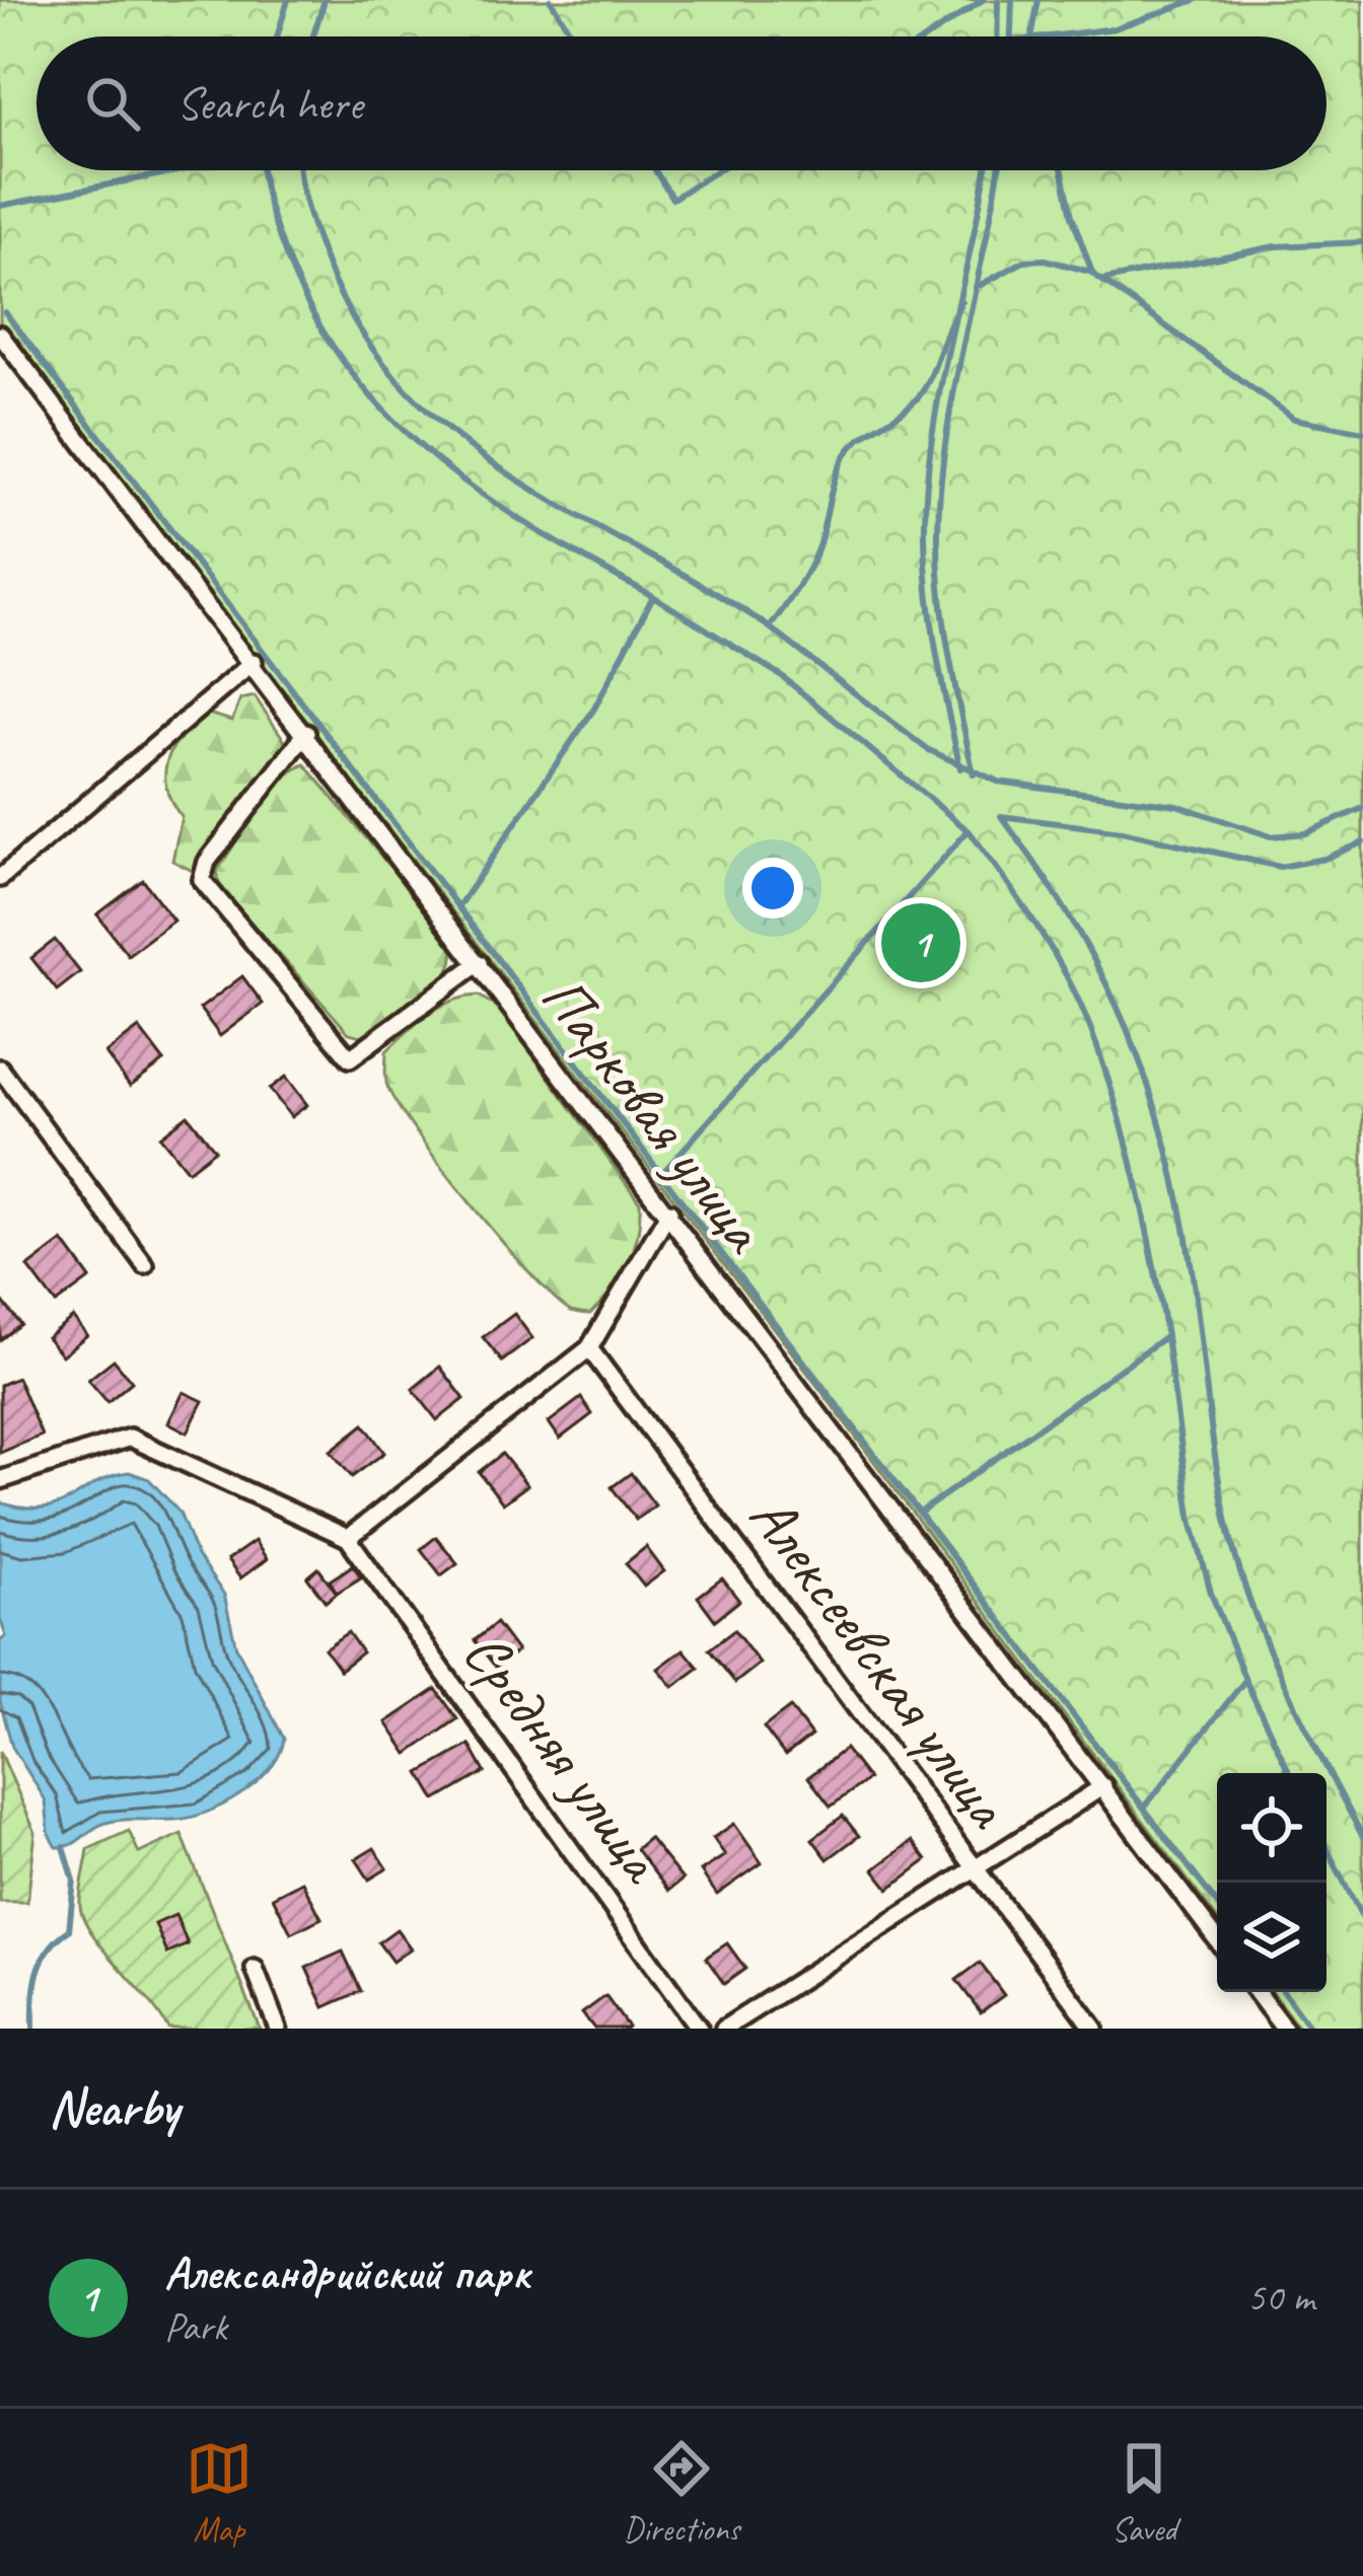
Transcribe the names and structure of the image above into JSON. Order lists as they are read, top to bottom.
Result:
{
  "streets": {
    "street": ["Парковая улица", "Алексеевская улица", "Средняя улица"]
  },
  "page": {
    "search": "Search here",
    "pins": "1",
    "heading": "Nearby",
    "list": [
      {
        "mark": "1",
        "name": "Александрийский парк",
        "note": "Park",
        "value": "50 m"
      }
    ],
    "nav": ["Map", "Directions", "Saved"]
  }
}
